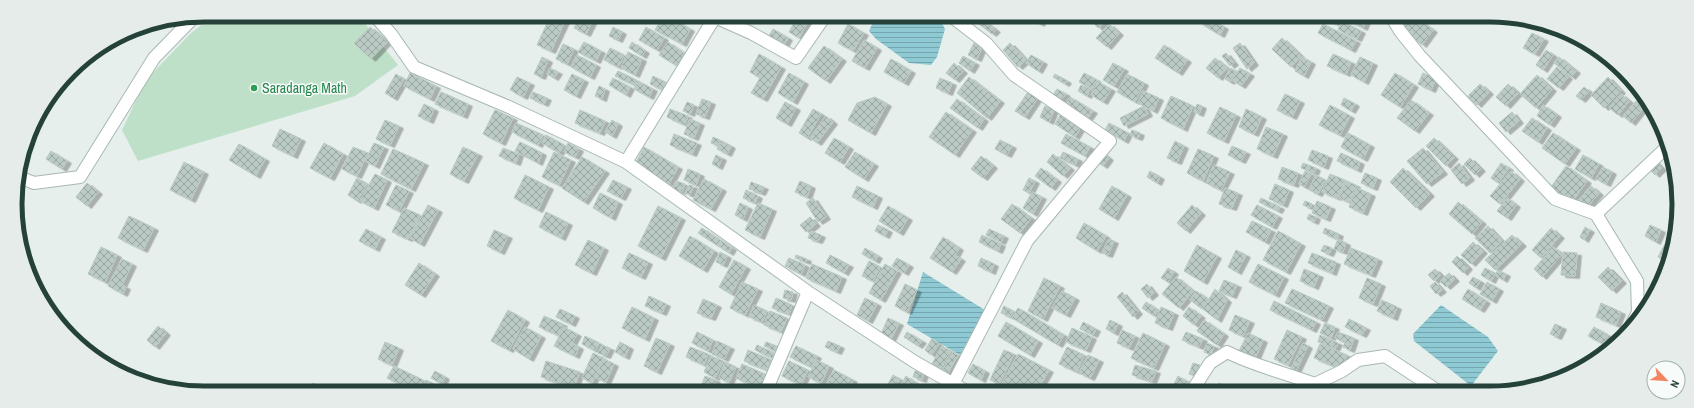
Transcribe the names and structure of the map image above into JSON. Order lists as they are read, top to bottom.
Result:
{
  "places": ["Saradanga Math"],
  "north": "bottom right"
}
